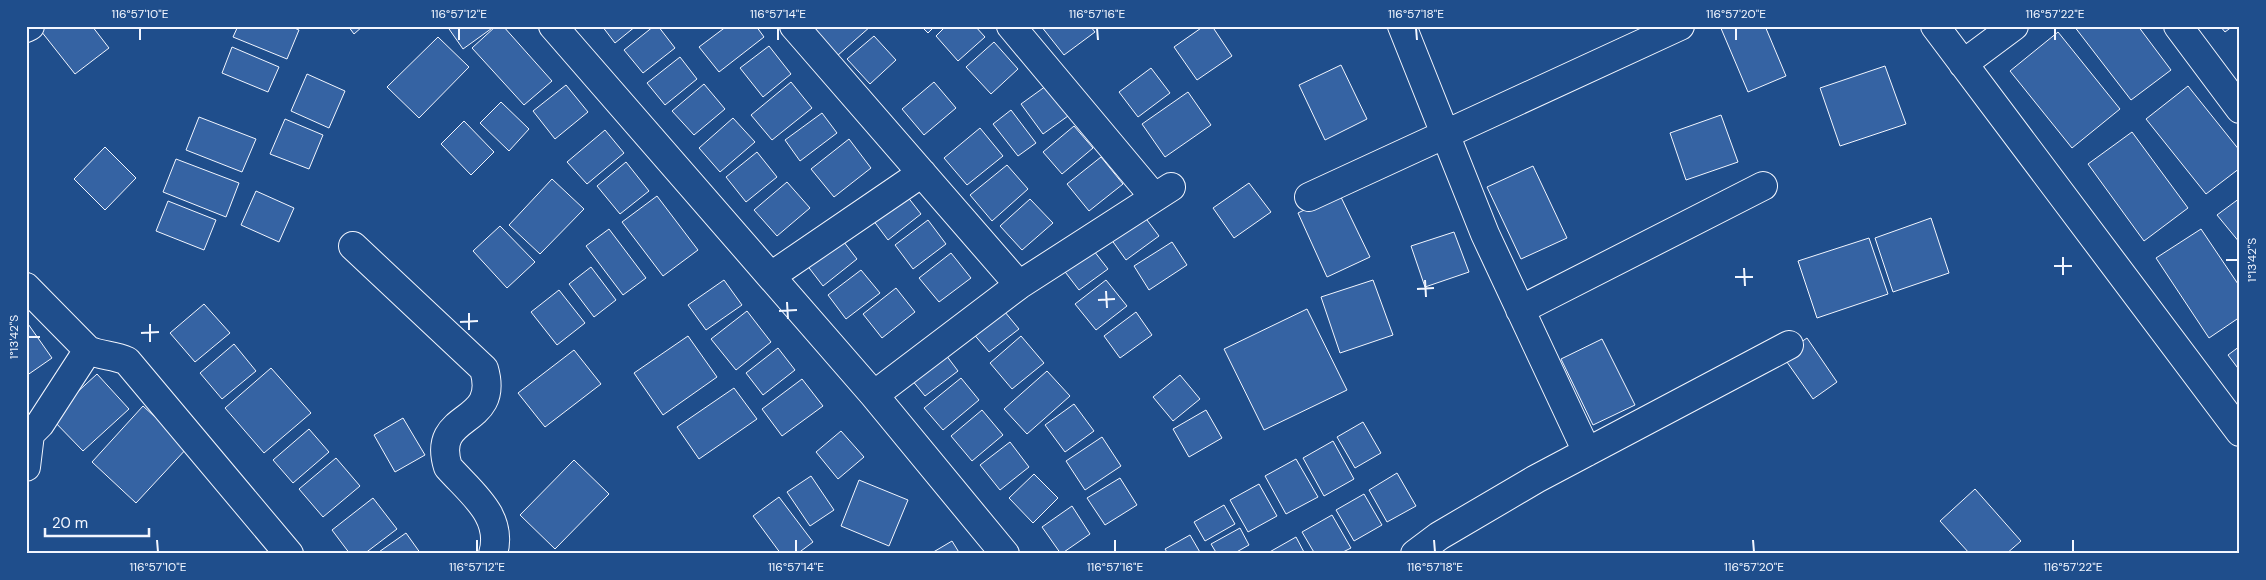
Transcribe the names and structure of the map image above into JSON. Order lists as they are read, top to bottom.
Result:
{
  "scale_bar": "20 m",
  "coordinates": [
    "116°57'10\"E",
    "116°57'12\"E",
    "116°57'14\"E",
    "116°57'16\"E",
    "116°57'18\"E",
    "116°57'20\"E",
    "116°57'22\"E",
    "1°13'42\"S"
  ]
}
